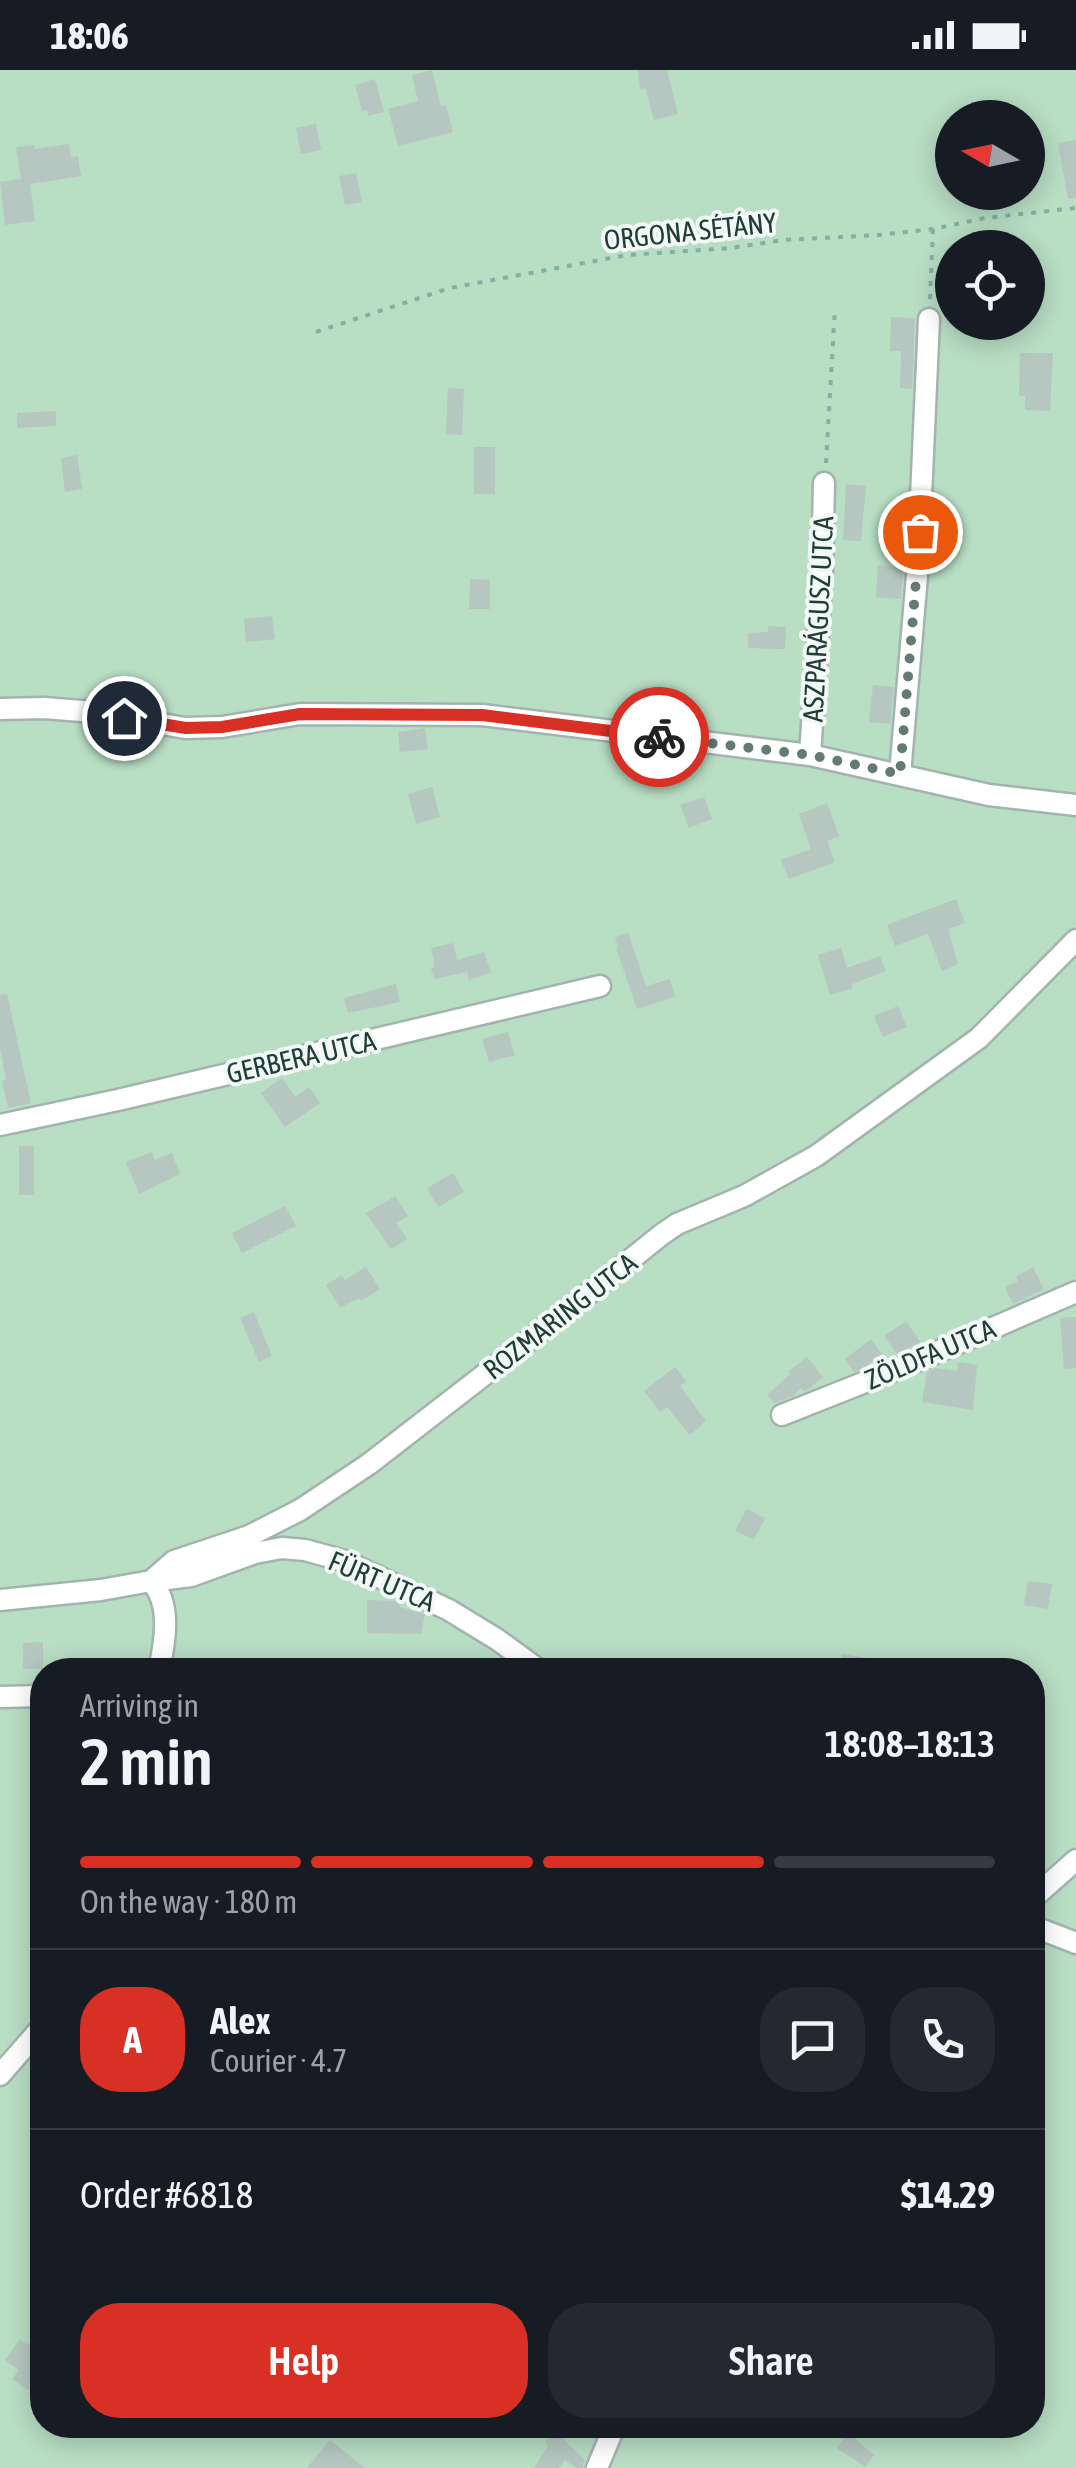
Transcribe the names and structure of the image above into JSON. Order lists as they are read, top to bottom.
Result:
{
  "streets": {
    "street": [
      "ASZPARÁGUSZ UTCA",
      "GERBERA UTCA",
      "ROZMARING UTCA",
      "ZÖLDFA UTCA",
      "FÜRT UTCA"
    ],
    "path": ["ORGONA SÉTÁNY"]
  },
  "crossings": [
    ["ROZMARING UTCA", "FÜRT UTCA"]
  ],
  "north": "left",
  "page": {
    "status": "18:06",
    "heading": ["2 min", "Arriving in", "18:08–18:13"],
    "panel": [
      "Alex",
      "Courier · 4.7",
      "Order #6818",
      "$14.29"
    ],
    "bar": "On the way · 180 m",
    "round": "A",
    "buttons": ["Help", "Share"]
  }
}
